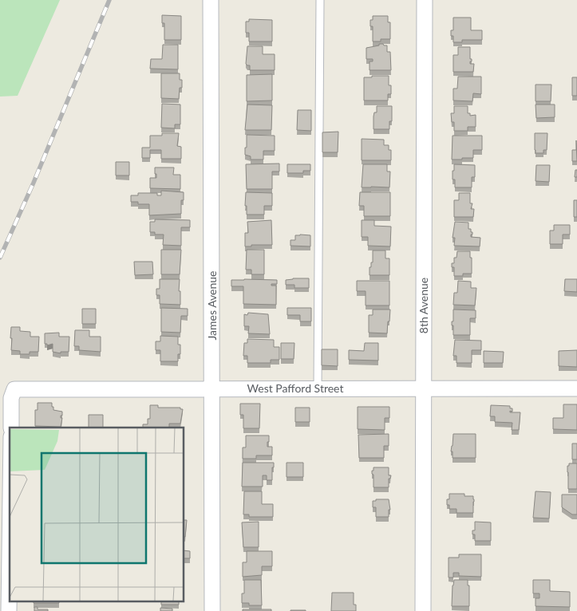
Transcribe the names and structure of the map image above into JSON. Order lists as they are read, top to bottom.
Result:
{
  "streets": {
    "street": ["James Avenue", "8th Avenue", "West Pafford Street"]
  },
  "crossings": [
    ["James Avenue", "West Pafford Street"],
    ["8th Avenue", "West Pafford Street"]
  ]
}
